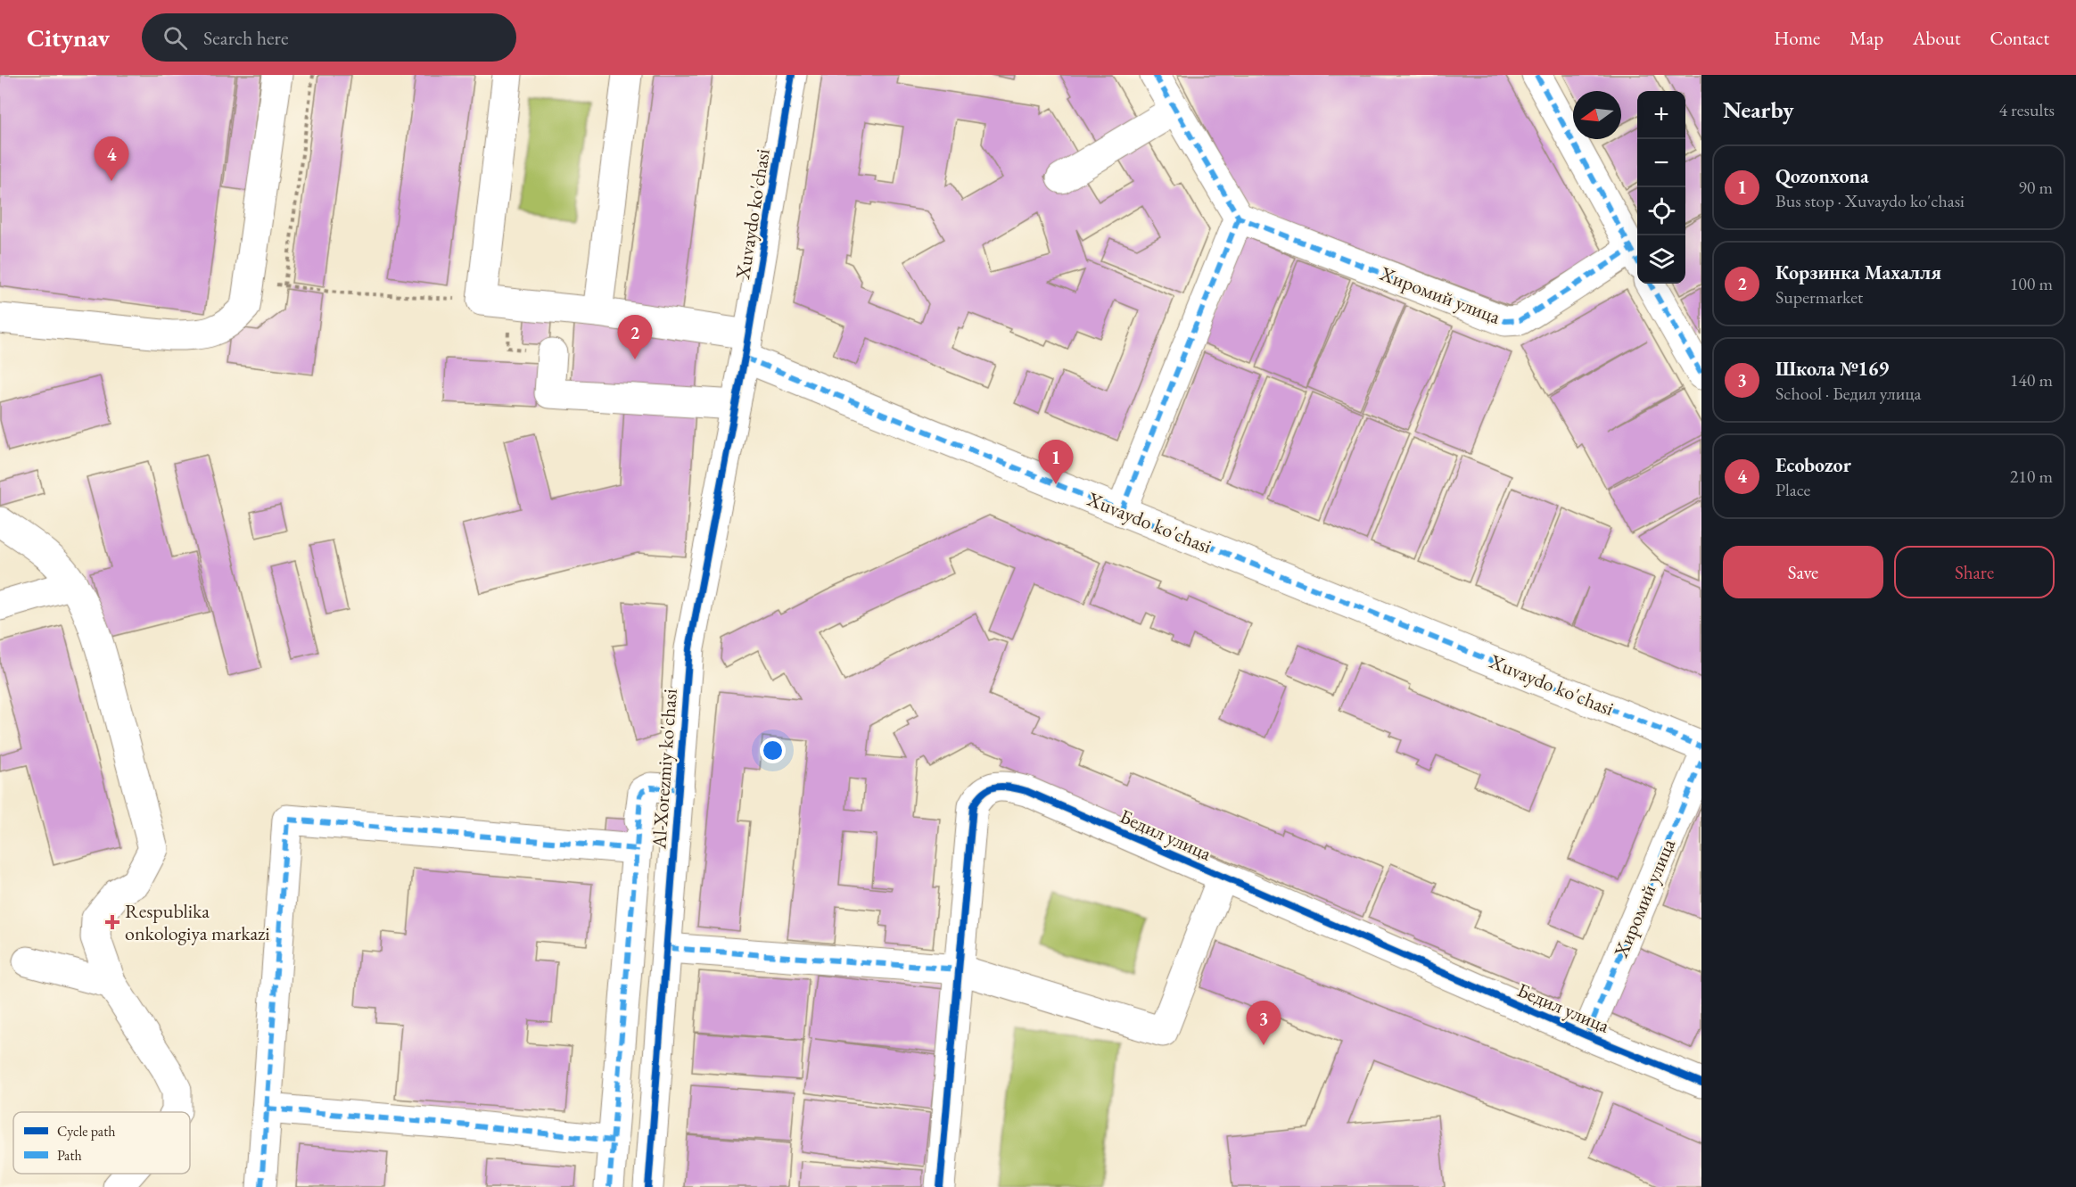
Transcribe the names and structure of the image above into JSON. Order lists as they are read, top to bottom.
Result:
{
  "streets": {
    "street": [
      "Xuvaydo ko'chasi",
      "Хиромий улица",
      "Al-Xorezmiy ko'chasi",
      "Бедил улица"
    ]
  },
  "crossings": [
    ["Xuvaydo ko'chasi", "Al-Xorezmiy ko'chasi"],
    ["Хиромий улица", "Бедил улица"]
  ],
  "places": {
    "health": ["Respublika onkologiya markazi"]
  },
  "legend": ["Cycle path", "Path"],
  "north": "left",
  "page": {
    "header": "Citynav",
    "search": "Search here",
    "nav": [
      "Home",
      "Map",
      "About",
      "Contact"
    ],
    "heading": ["Nearby", "4 results"],
    "map_buttons": ["+", "−"],
    "pins": [
      "4",
      "2",
      "1",
      "3"
    ],
    "list": [
      {
        "mark": "1",
        "name": "Qozonxona",
        "note": "Bus stop · Xuvaydo ko'chasi",
        "value": "90 m"
      },
      {
        "mark": "2",
        "name": "Корзинка Махалля",
        "note": "Supermarket",
        "value": "100 m"
      },
      {
        "mark": "3",
        "name": "Школа №169",
        "note": "School · Бедил улица",
        "value": "140 m"
      },
      {
        "mark": "4",
        "name": "Ecobozor",
        "note": "Place",
        "value": "210 m"
      }
    ],
    "buttons": ["Save", "Share"]
  }
}
